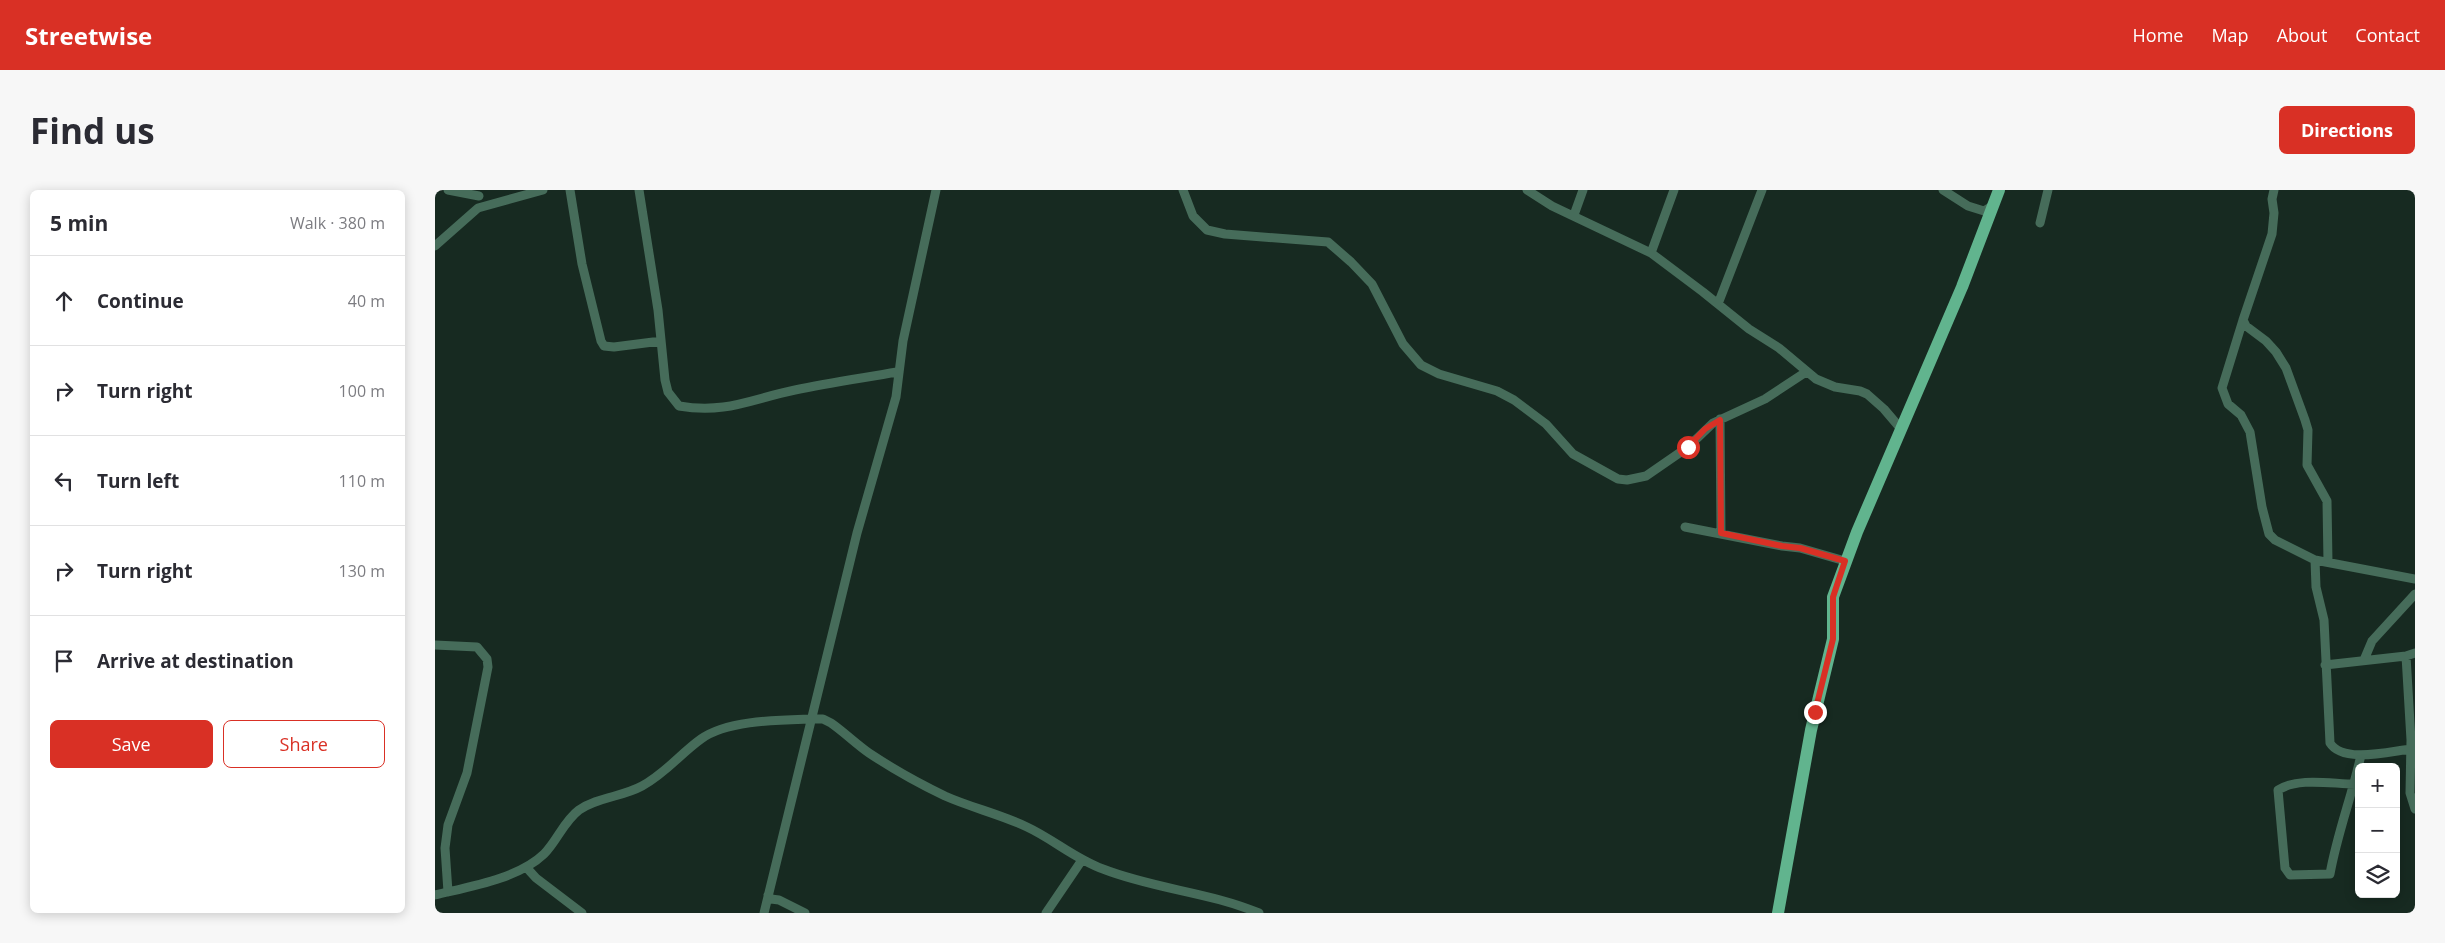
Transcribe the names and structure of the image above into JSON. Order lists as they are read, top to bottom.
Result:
{
  "page": {
    "header": "Streetwise",
    "nav": [
      "Home",
      "Map",
      "About",
      "Contact"
    ],
    "buttons": [
      "Directions",
      ["Save", "Share"]
    ],
    "title": "Find us",
    "heading": ["5 min", "Walk · 380 m"],
    "list": [
      ["Continue", "40 m"],
      ["Turn right", "100 m"],
      ["Turn left", "110 m"],
      ["Turn right", "130 m"],
      "Arrive at destination"
    ],
    "map_buttons": ["+", "−"]
  }
}
